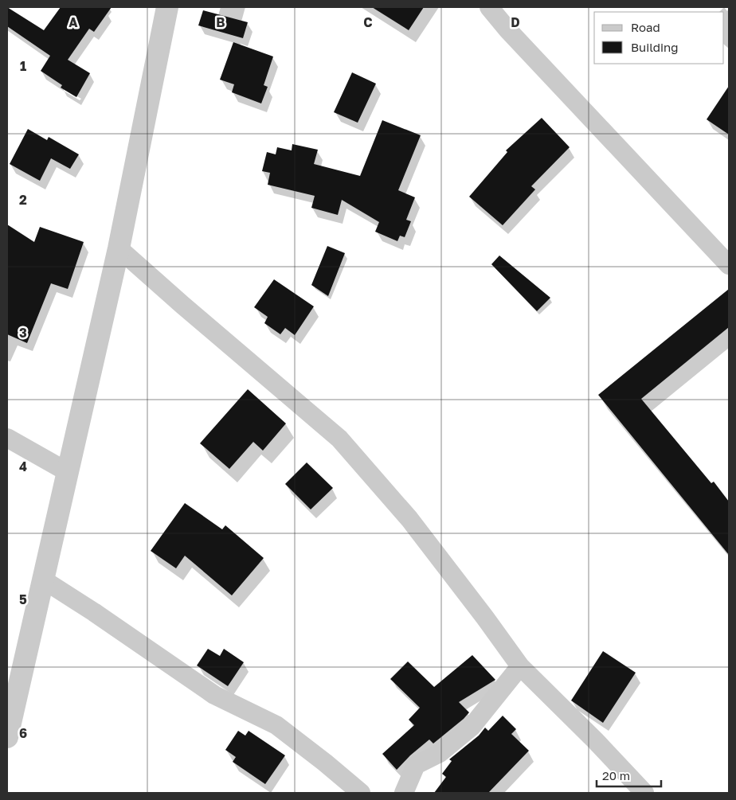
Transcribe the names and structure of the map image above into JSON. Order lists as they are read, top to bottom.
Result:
{
  "legend": ["Road", "Building"],
  "scale_bar": "20 m",
  "grid": {
    "columns": [
      "A",
      "B",
      "C",
      "D"
    ],
    "rows": [
      "1",
      "2",
      "3",
      "4",
      "5",
      "6"
    ]
  }
}
